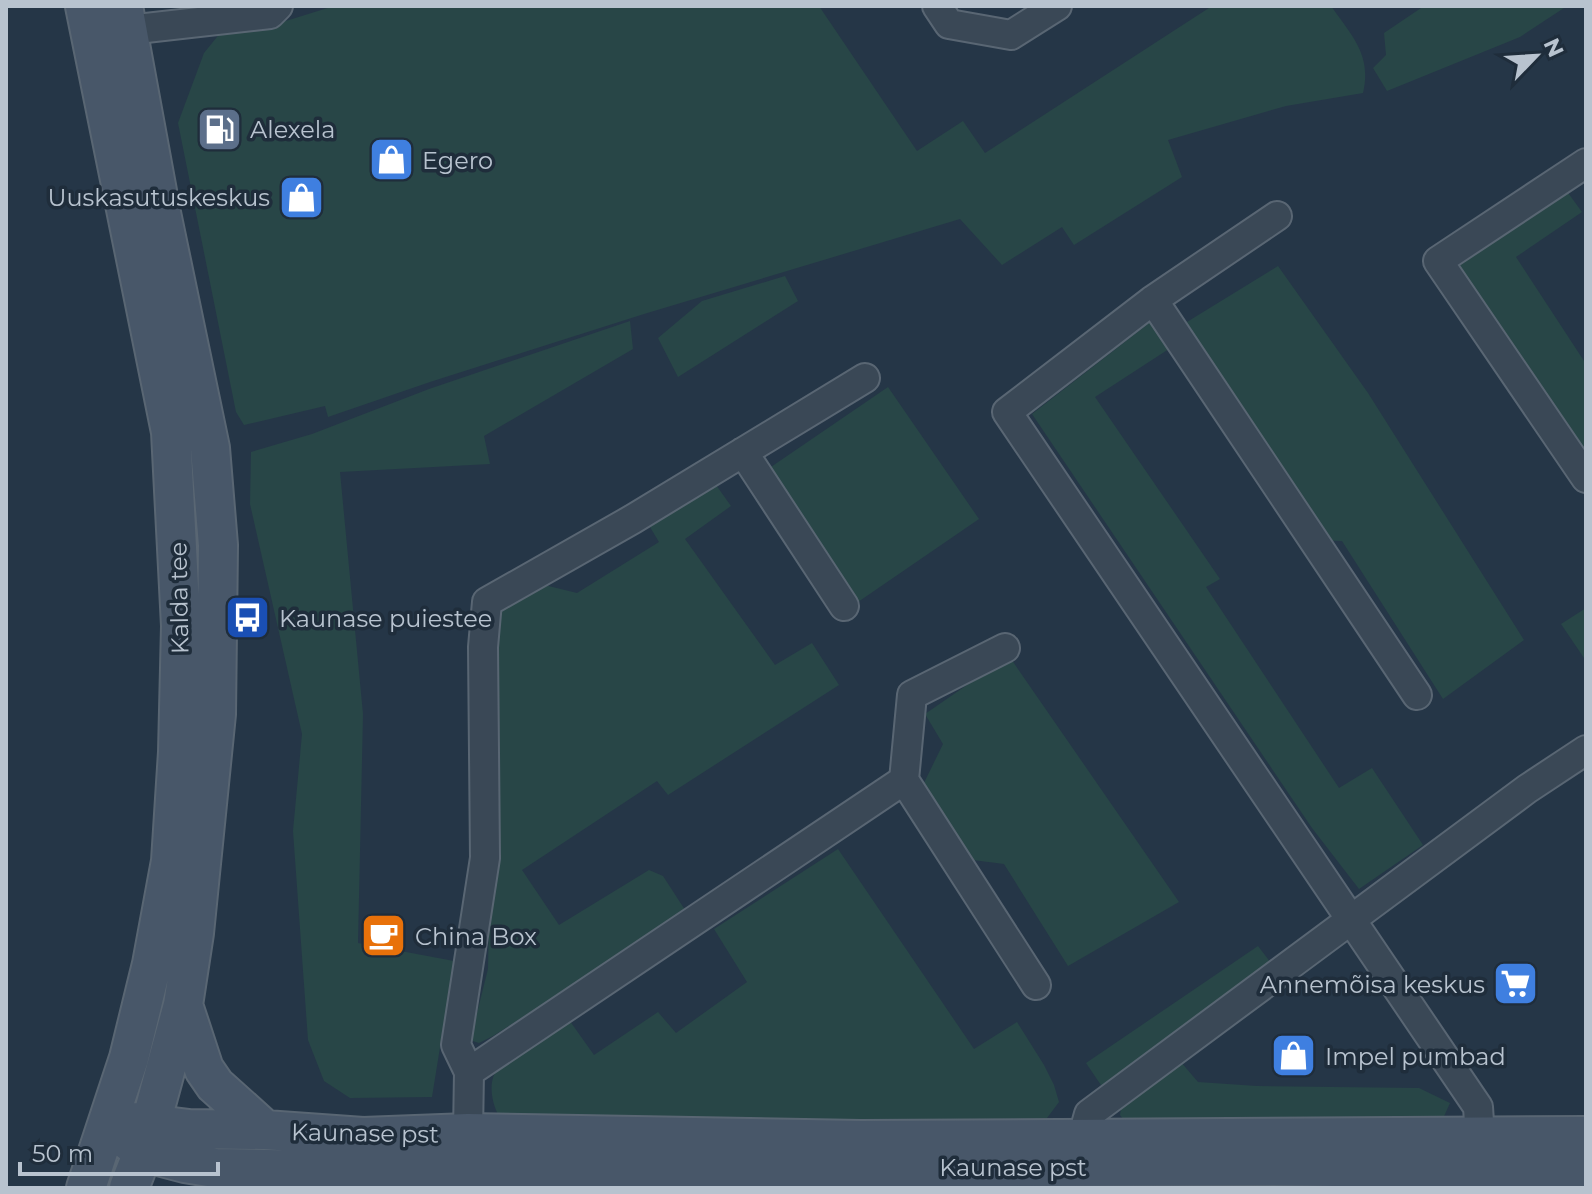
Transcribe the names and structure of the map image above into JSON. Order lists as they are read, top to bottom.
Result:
{
  "streets": {
    "street": ["Kalda tee", "Kaunase pst"]
  },
  "crossings": [
    ["Kalda tee", "Kaunase pst"]
  ],
  "places": {
    "fuel station": ["Alexela"],
    "shop": ["Egero", "Uuskasutuskeskus", "Impel pumbad"],
    "bus stop": ["Kaunase puiestee"],
    "cafe": ["China Box"],
    "supermarket": ["Annemõisa keskus"]
  },
  "scale_bar": "50 m",
  "north": "top right"
}
